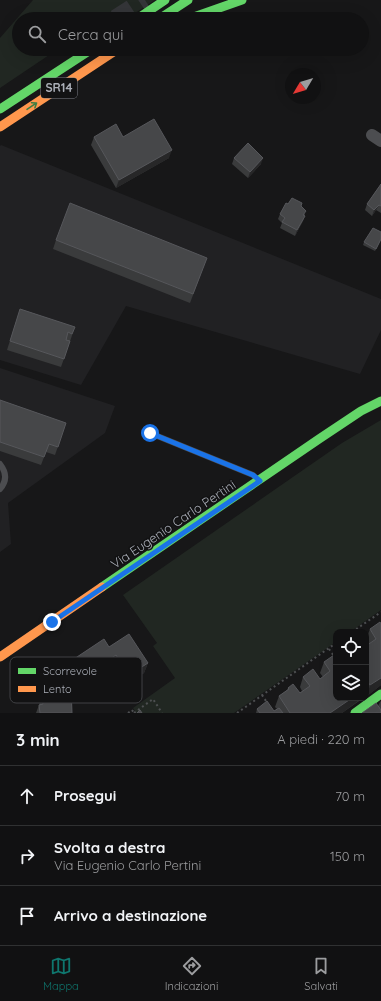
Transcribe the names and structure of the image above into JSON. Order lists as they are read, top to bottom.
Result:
{
  "streets": {
    "street": ["SR14", "Via Eugenio Carlo Pertini"]
  },
  "legend": ["Scorrevole", "Lento"],
  "north": "bottom left",
  "page": {
    "search": "Cerca qui",
    "heading": ["3 min", "A piedi · 220 m"],
    "list": [
      ["Prosegui", "70 m"],
      ["Svolta a destra", "Via Eugenio Carlo Pertini", "150 m"],
      "Arrivo a destinazione"
    ],
    "nav": ["Mappa", "Indicazioni", "Salvati"]
  }
}
